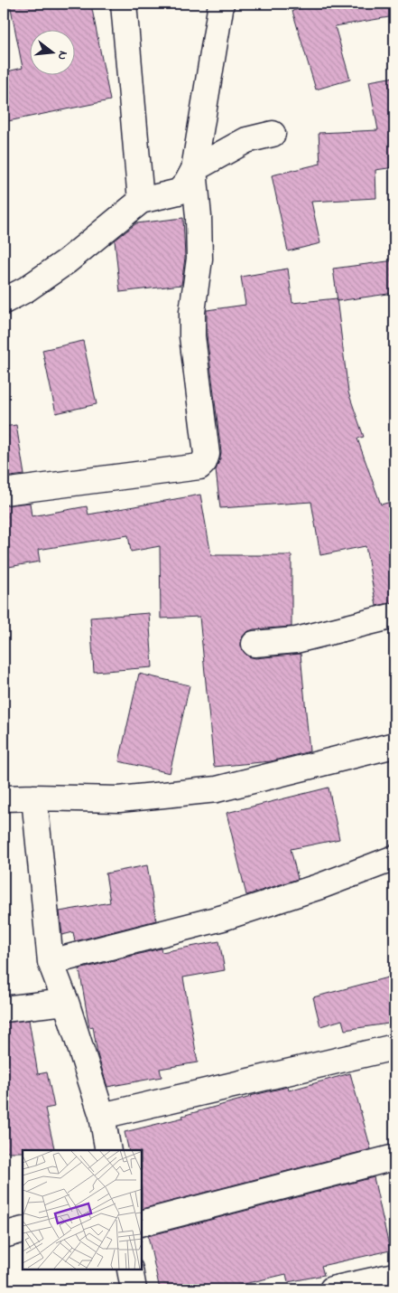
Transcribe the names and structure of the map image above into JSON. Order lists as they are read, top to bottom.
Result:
{
  "north": "right"
}
